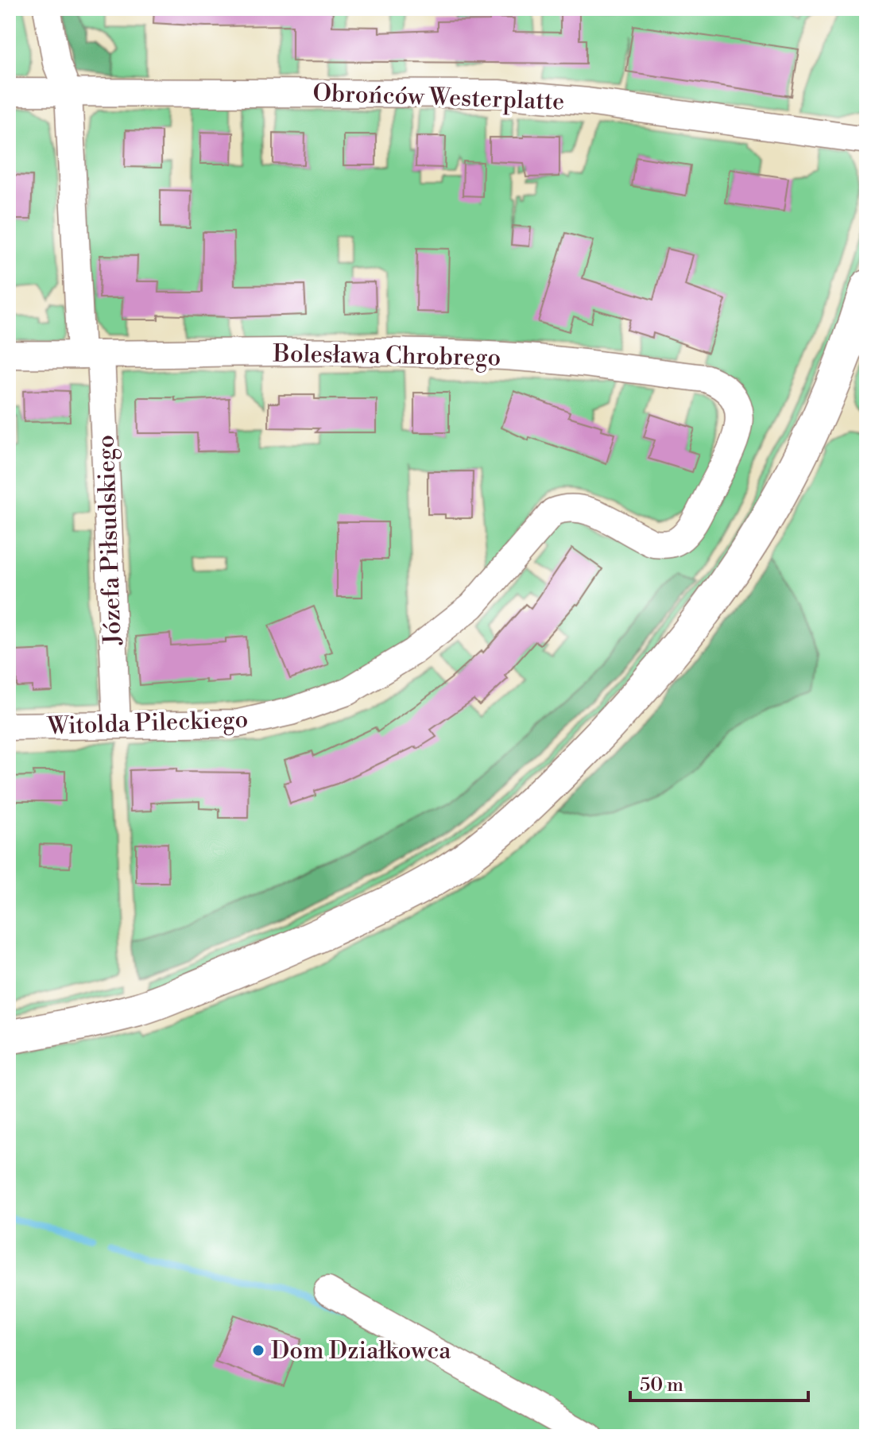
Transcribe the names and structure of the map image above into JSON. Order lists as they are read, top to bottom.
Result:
{
  "streets": {
    "street": [
      "Obrońców Westerplatte",
      "Bolesława Chrobrego",
      "Józefa Piłsudskiego",
      "Witolda Pileckiego"
    ]
  },
  "crossings": [
    ["Obrońców Westerplatte", "Józefa Piłsudskiego"],
    ["Bolesława Chrobrego", "Józefa Piłsudskiego"],
    ["Bolesława Chrobrego", "Witolda Pileckiego"],
    ["Józefa Piłsudskiego", "Witolda Pileckiego"]
  ],
  "places": ["Dom Działkowca"],
  "scale_bar": "50 m"
}
